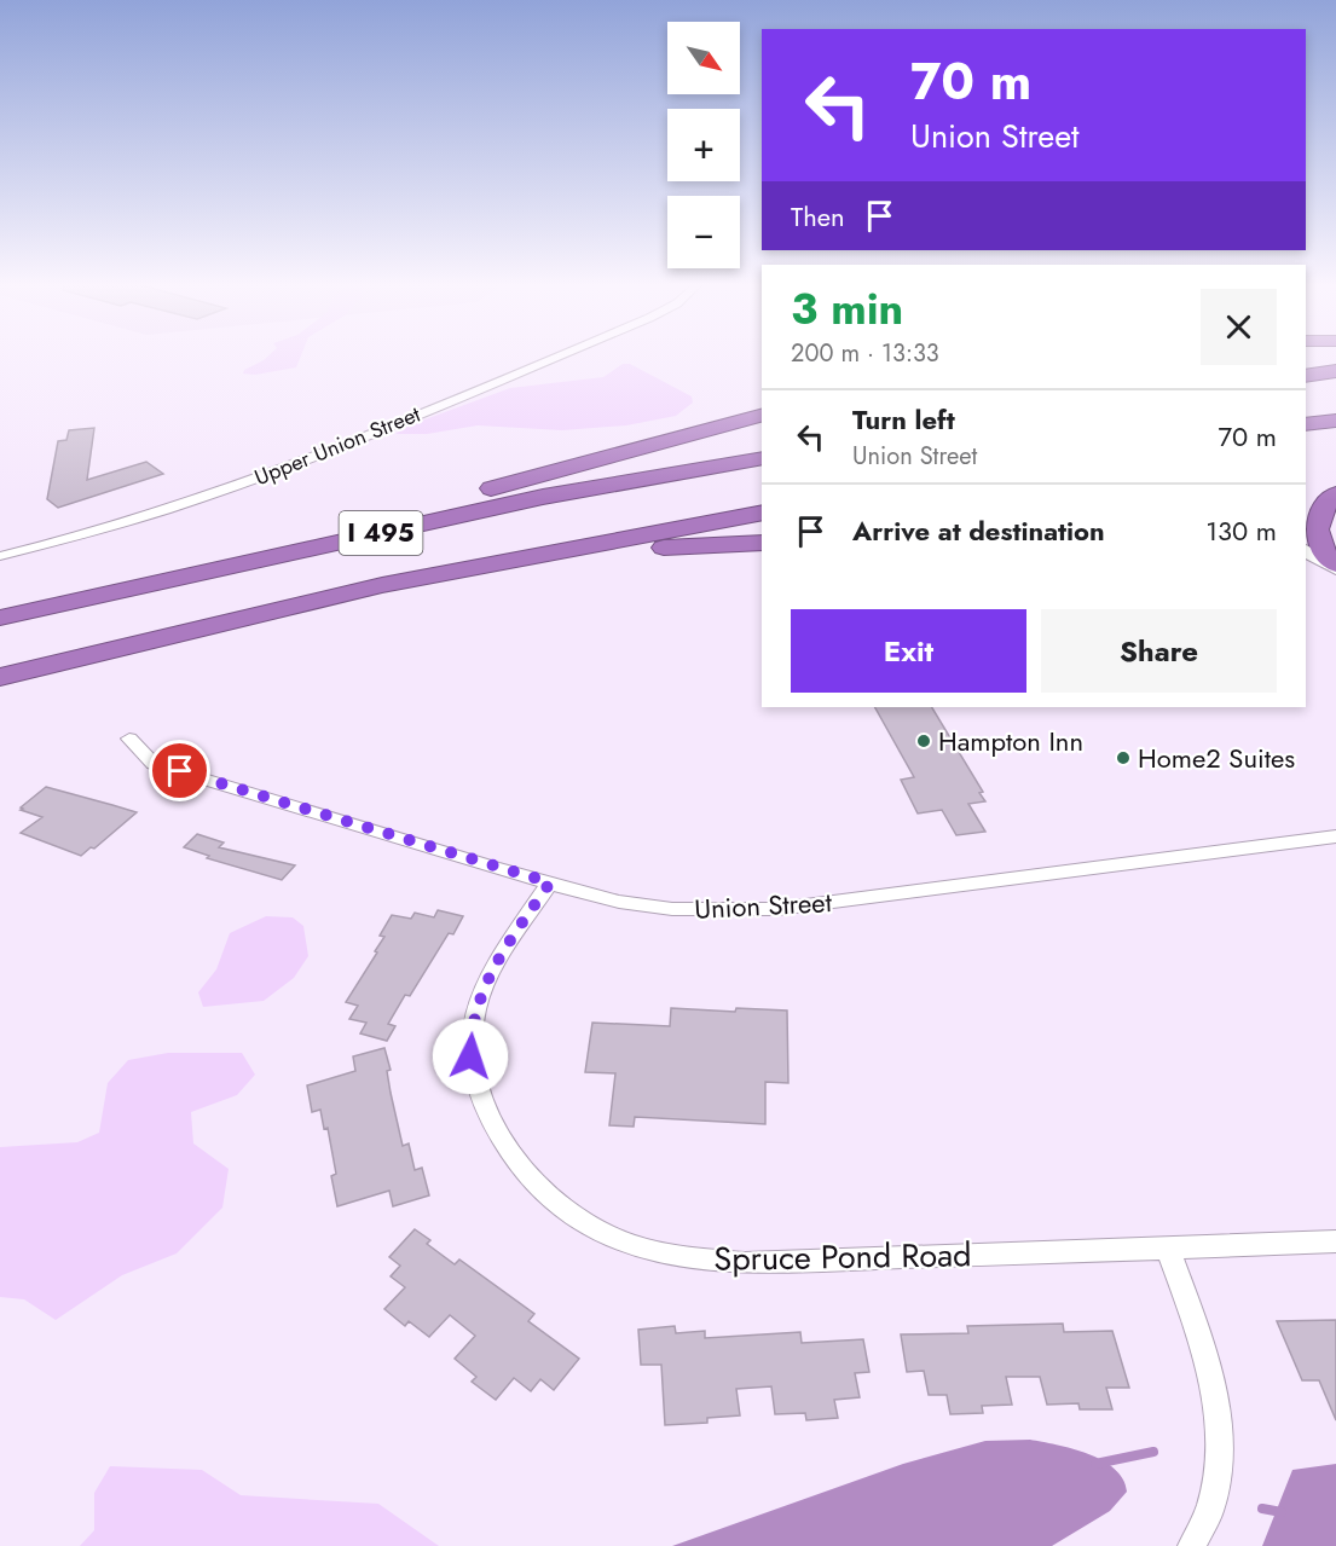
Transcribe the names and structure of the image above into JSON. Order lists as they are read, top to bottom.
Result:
{
  "streets": {
    "highway": ["I 495"],
    "street": ["Upper Union Street", "Union Street", "Spruce Pond Road"]
  },
  "crossings": [
    ["Union Street", "Spruce Pond Road"]
  ],
  "places": ["Hampton Inn", "Home2 Suites"],
  "north": "bottom right",
  "page": {
    "map_buttons": ["+", "−"],
    "turn": ["70 m", "Union Street"],
    "then": "Then",
    "heading": ["3 min", "200 m · 13:33"],
    "list": [
      {
        "name": "Turn left",
        "note": "Union Street",
        "value": "70 m"
      },
      {
        "name": "Arrive at destination",
        "value": "130 m"
      }
    ],
    "buttons": ["Exit", "Share"]
  }
}
